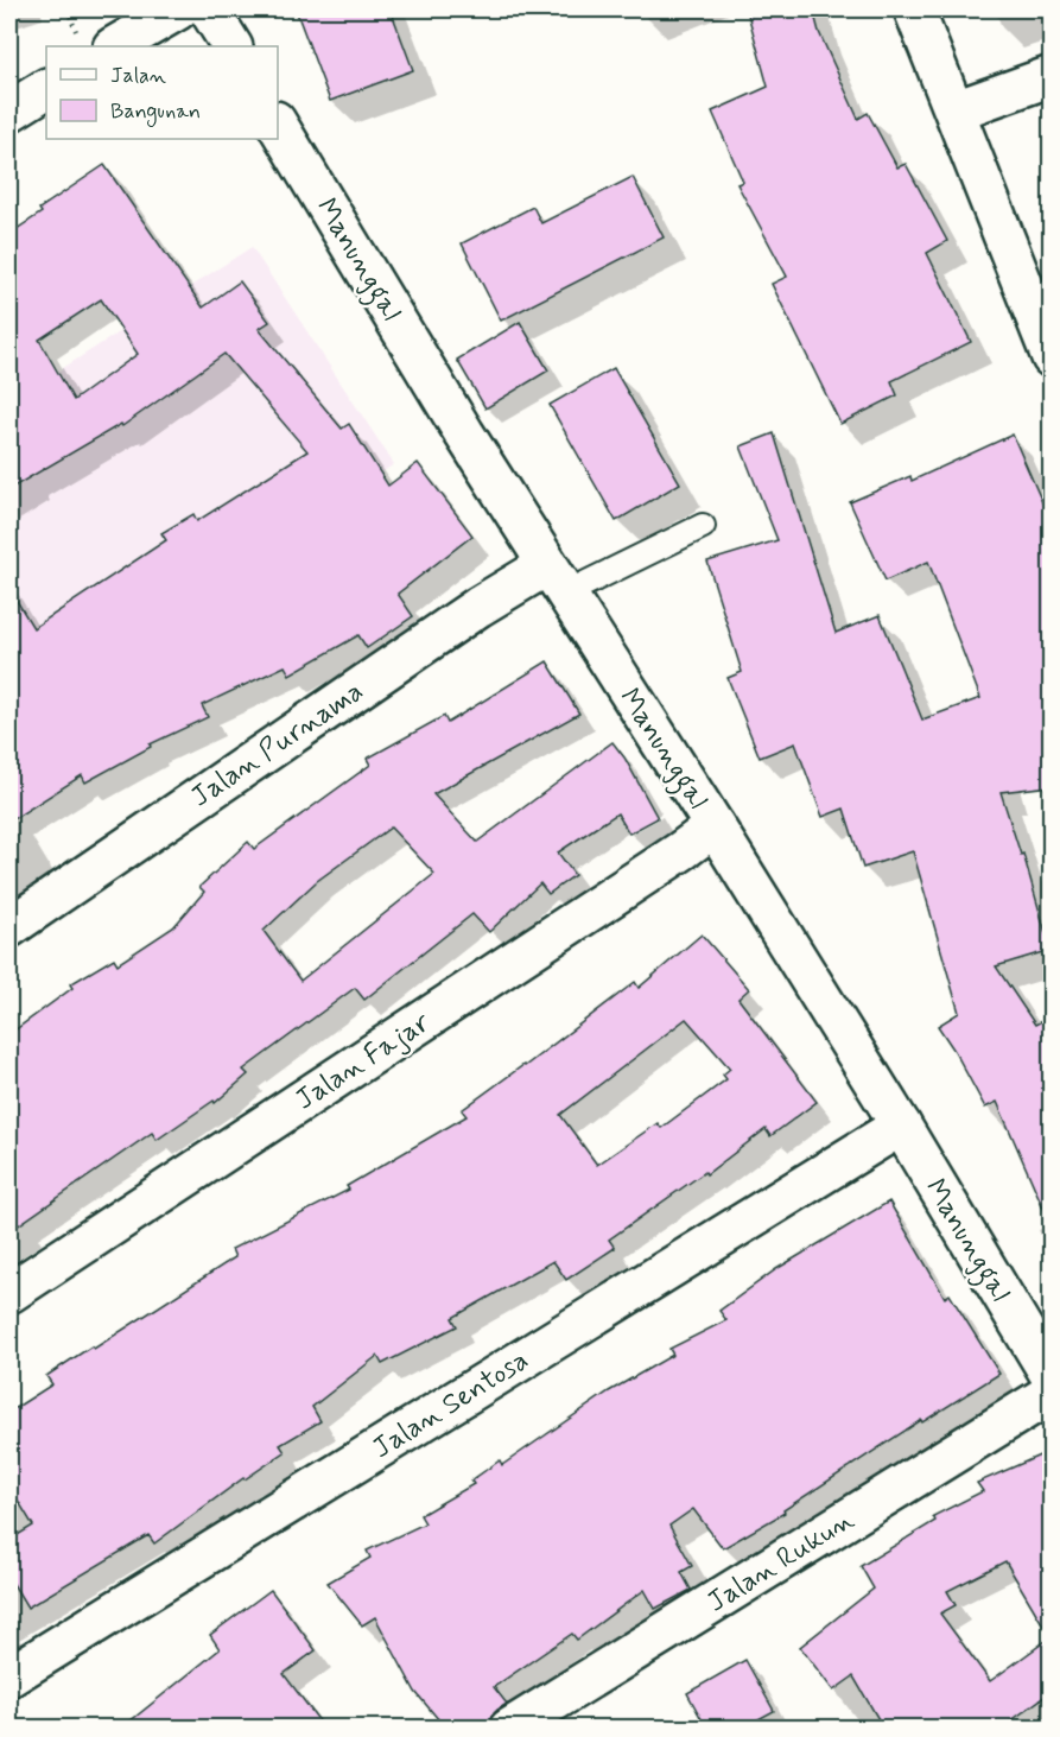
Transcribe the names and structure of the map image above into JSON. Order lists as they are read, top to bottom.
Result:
{
  "streets": {
    "street": [
      "Manunggal",
      "Jalan Purnama",
      "Jalan Fajar",
      "Jalan Sentosa",
      "Jalan Rukun"
    ]
  },
  "crossings": [
    ["Manunggal", "Jalan Purnama"],
    ["Manunggal", "Jalan Fajar"],
    ["Manunggal", "Jalan Sentosa"]
  ],
  "legend": ["Jalan", "Bangunan"]
}
